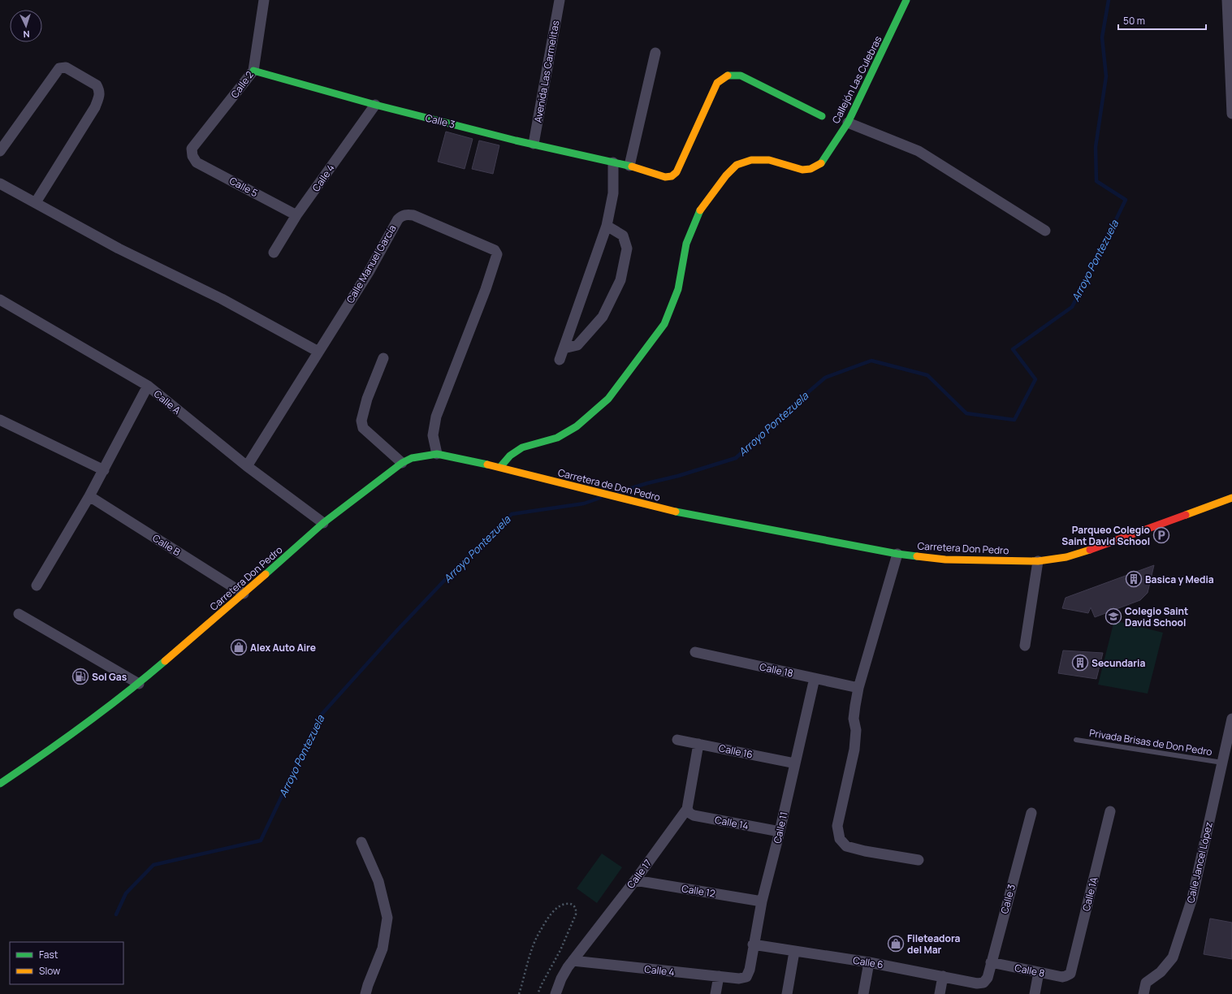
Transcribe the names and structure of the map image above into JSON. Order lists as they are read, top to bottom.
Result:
{
  "streets": {
    "street": [
      "Avenida Las Carmelitas",
      "Callejón Las Culebras",
      "Calle 2",
      "Calle 3",
      "Calle 4",
      "Calle 5",
      "Calle Manuel García",
      "Calle A",
      "Carretera de Don Pedro",
      "Calle B",
      "Carretera Don Pedro",
      "Calle 18",
      "Calle 16",
      "Calle 14",
      "Calle 11",
      "Calle Jancel López",
      "Calle 17",
      "Calle 12",
      "Calle 1A",
      "Calle 6",
      "Calle 8"
    ],
    "lane": ["Privada Brisas de Don Pedro"]
  },
  "crossings": [
    ["Avenida Las Carmelitas", "Calle 3"],
    ["Callejón Las Culebras", "Carretera Don Pedro"],
    ["Calle 2", "Calle 3"],
    ["Calle 2", "Calle 5"],
    ["Calle 3", "Calle 4"],
    ["Calle 3", "Calle 6"],
    ["Calle 3", "Calle 8"],
    ["Calle 4", "Calle 5"],
    ["Calle 4", "Calle 11"],
    ["Calle 4", "Calle 17"],
    ["Calle Manuel García", "Calle A"],
    ["Calle Manuel García", "Carretera Don Pedro"],
    ["Calle A", "Carretera Don Pedro"],
    ["Carretera de Don Pedro", "Carretera Don Pedro"],
    ["Calle B", "Carretera Don Pedro"],
    ["Calle 18", "Calle 11"],
    ["Privada Brisas de Don Pedro", "Calle Jancel López"],
    ["Calle 16", "Calle 11"],
    ["Calle 16", "Calle 17"],
    ["Calle 14", "Calle 11"],
    ["Calle 14", "Calle 17"],
    ["Calle 11", "Calle 12"],
    ["Calle 11", "Calle 6"],
    ["Calle 17", "Calle 12"],
    ["Calle 1A", "Calle 8"]
  ],
  "water": ["Arroyo Pontezuela"],
  "places": {
    "parking": ["Parqueo Colegio Saint David School"],
    "building": ["Basica y Media", "Secundaria"],
    "school or university": ["Colegio Saint David School"],
    "shop": ["Alex Auto Aire", "Fileteadora del Mar"],
    "fuel station": ["Sol Gas"]
  },
  "legend": ["Fast", "Slow"],
  "scale_bar": "50 m",
  "north": "bottom"
}
